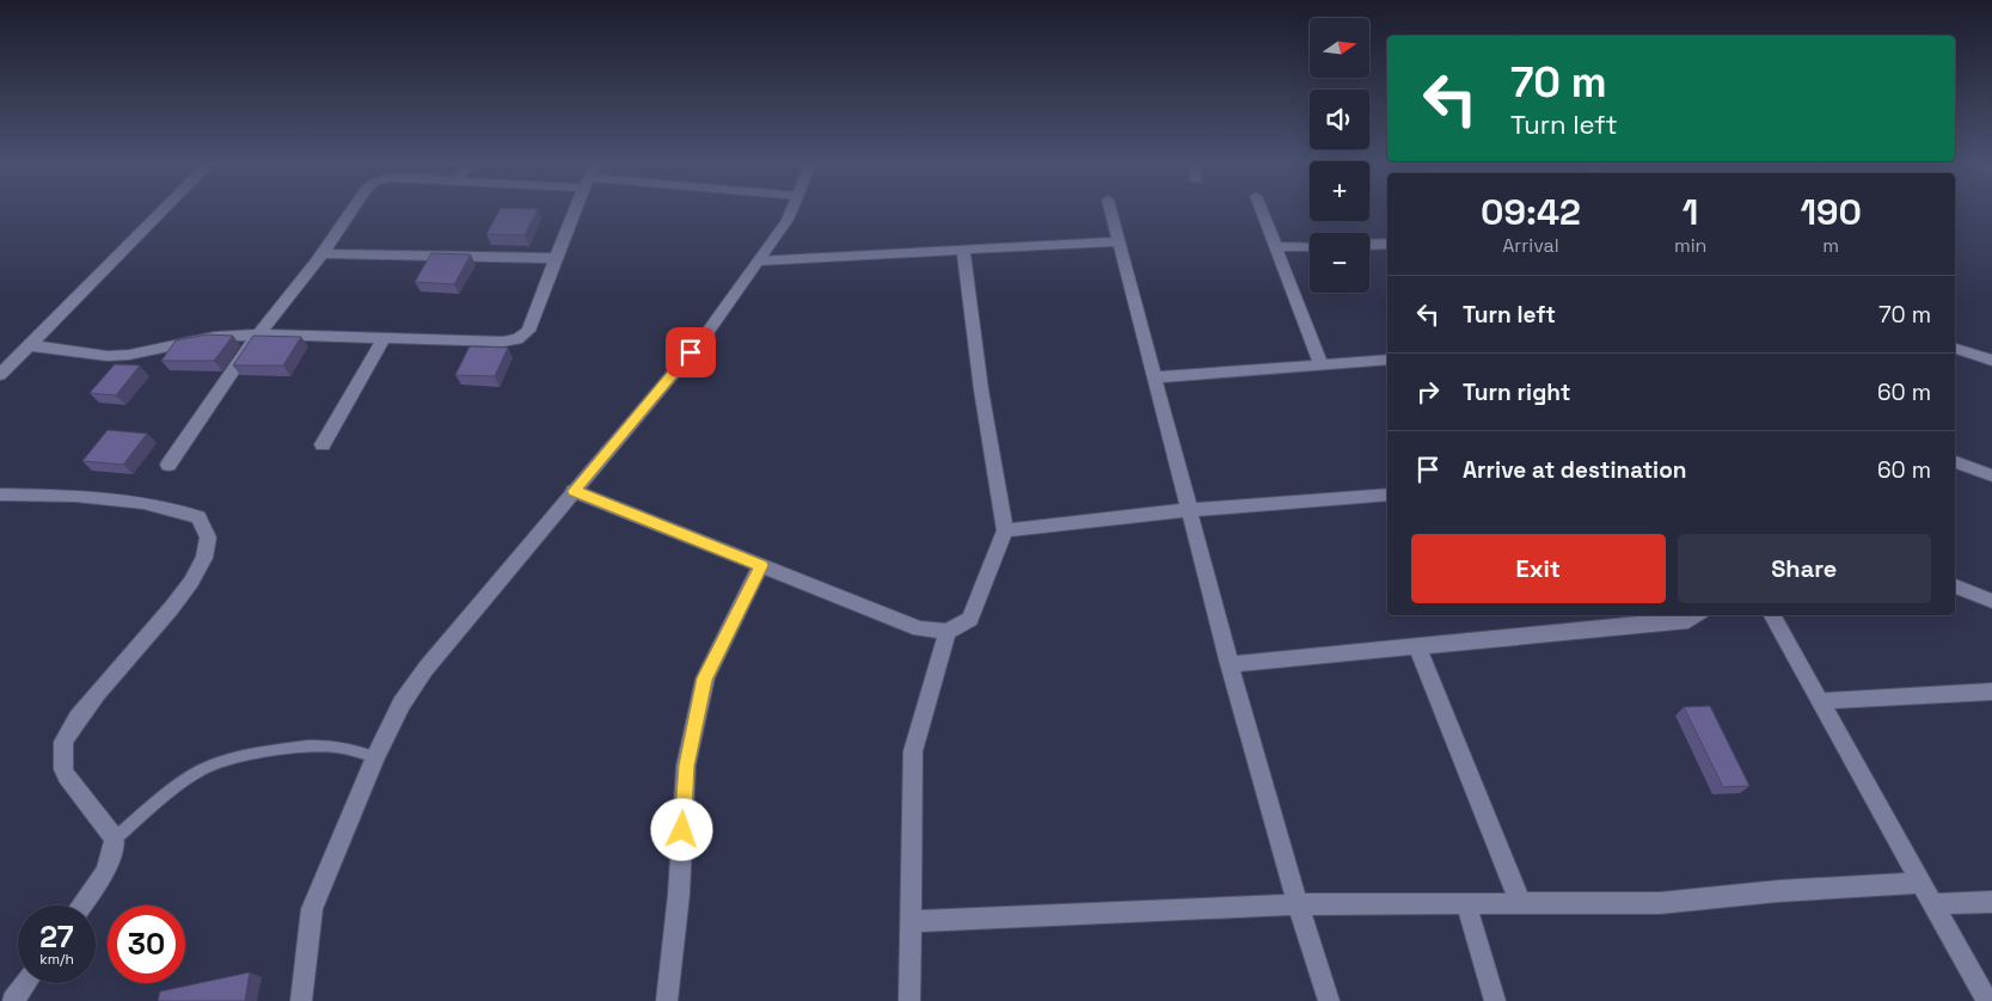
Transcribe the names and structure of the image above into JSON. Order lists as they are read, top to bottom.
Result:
{
  "north": "right",
  "page": {
    "map_buttons": ["+", "−"],
    "turn": ["70 m", "Turn left"],
    "eta": [
      "09:42",
      "Arrival",
      "1",
      "min",
      "190",
      "m"
    ],
    "list": [
      {
        "name": "Turn left",
        "value": "70 m"
      },
      {
        "name": "Turn right",
        "value": "60 m"
      },
      {
        "name": "Arrive at destination",
        "value": "60 m"
      }
    ],
    "buttons": ["Exit", "Share"],
    "speed": "27 km/h",
    "limit": "30"
  }
}
